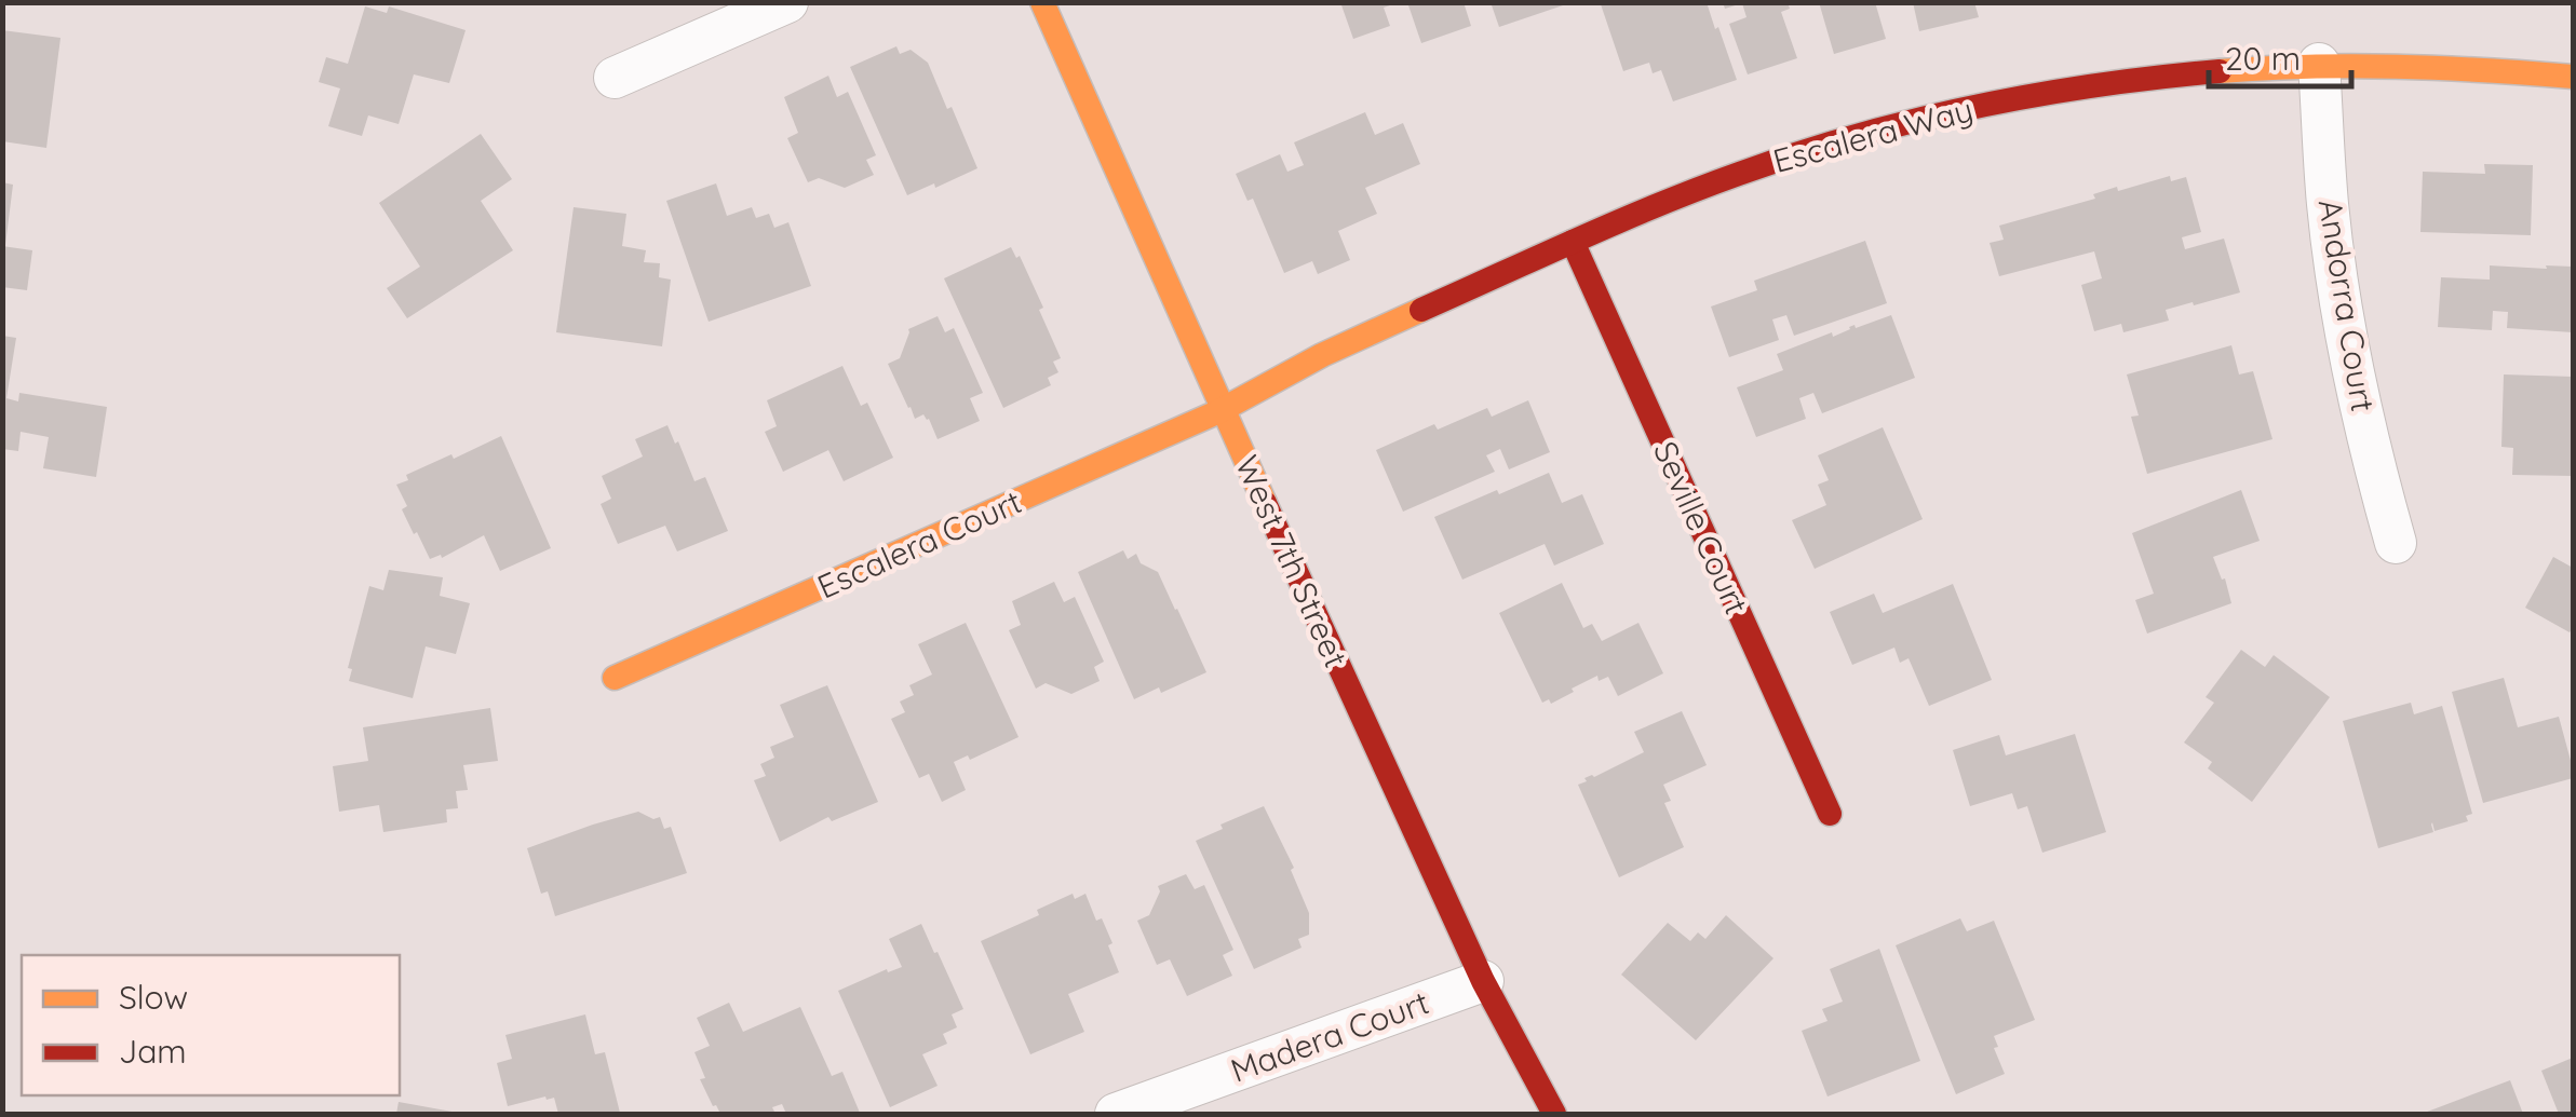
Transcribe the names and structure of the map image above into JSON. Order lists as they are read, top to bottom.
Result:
{
  "streets": {
    "street": [
      "Escalera Way",
      "Andorra Court",
      "Seville Court",
      "Escalera Court",
      "West 7th Street",
      "Madera Court"
    ]
  },
  "crossings": [
    ["Escalera Way", "Andorra Court"],
    ["Escalera Way", "Seville Court"],
    ["Escalera Way", "Escalera Court"],
    ["Escalera Way", "West 7th Street"],
    ["Escalera Court", "West 7th Street"],
    ["West 7th Street", "Madera Court"]
  ],
  "legend": ["Slow", "Jam"],
  "scale_bar": "20 m"
}
